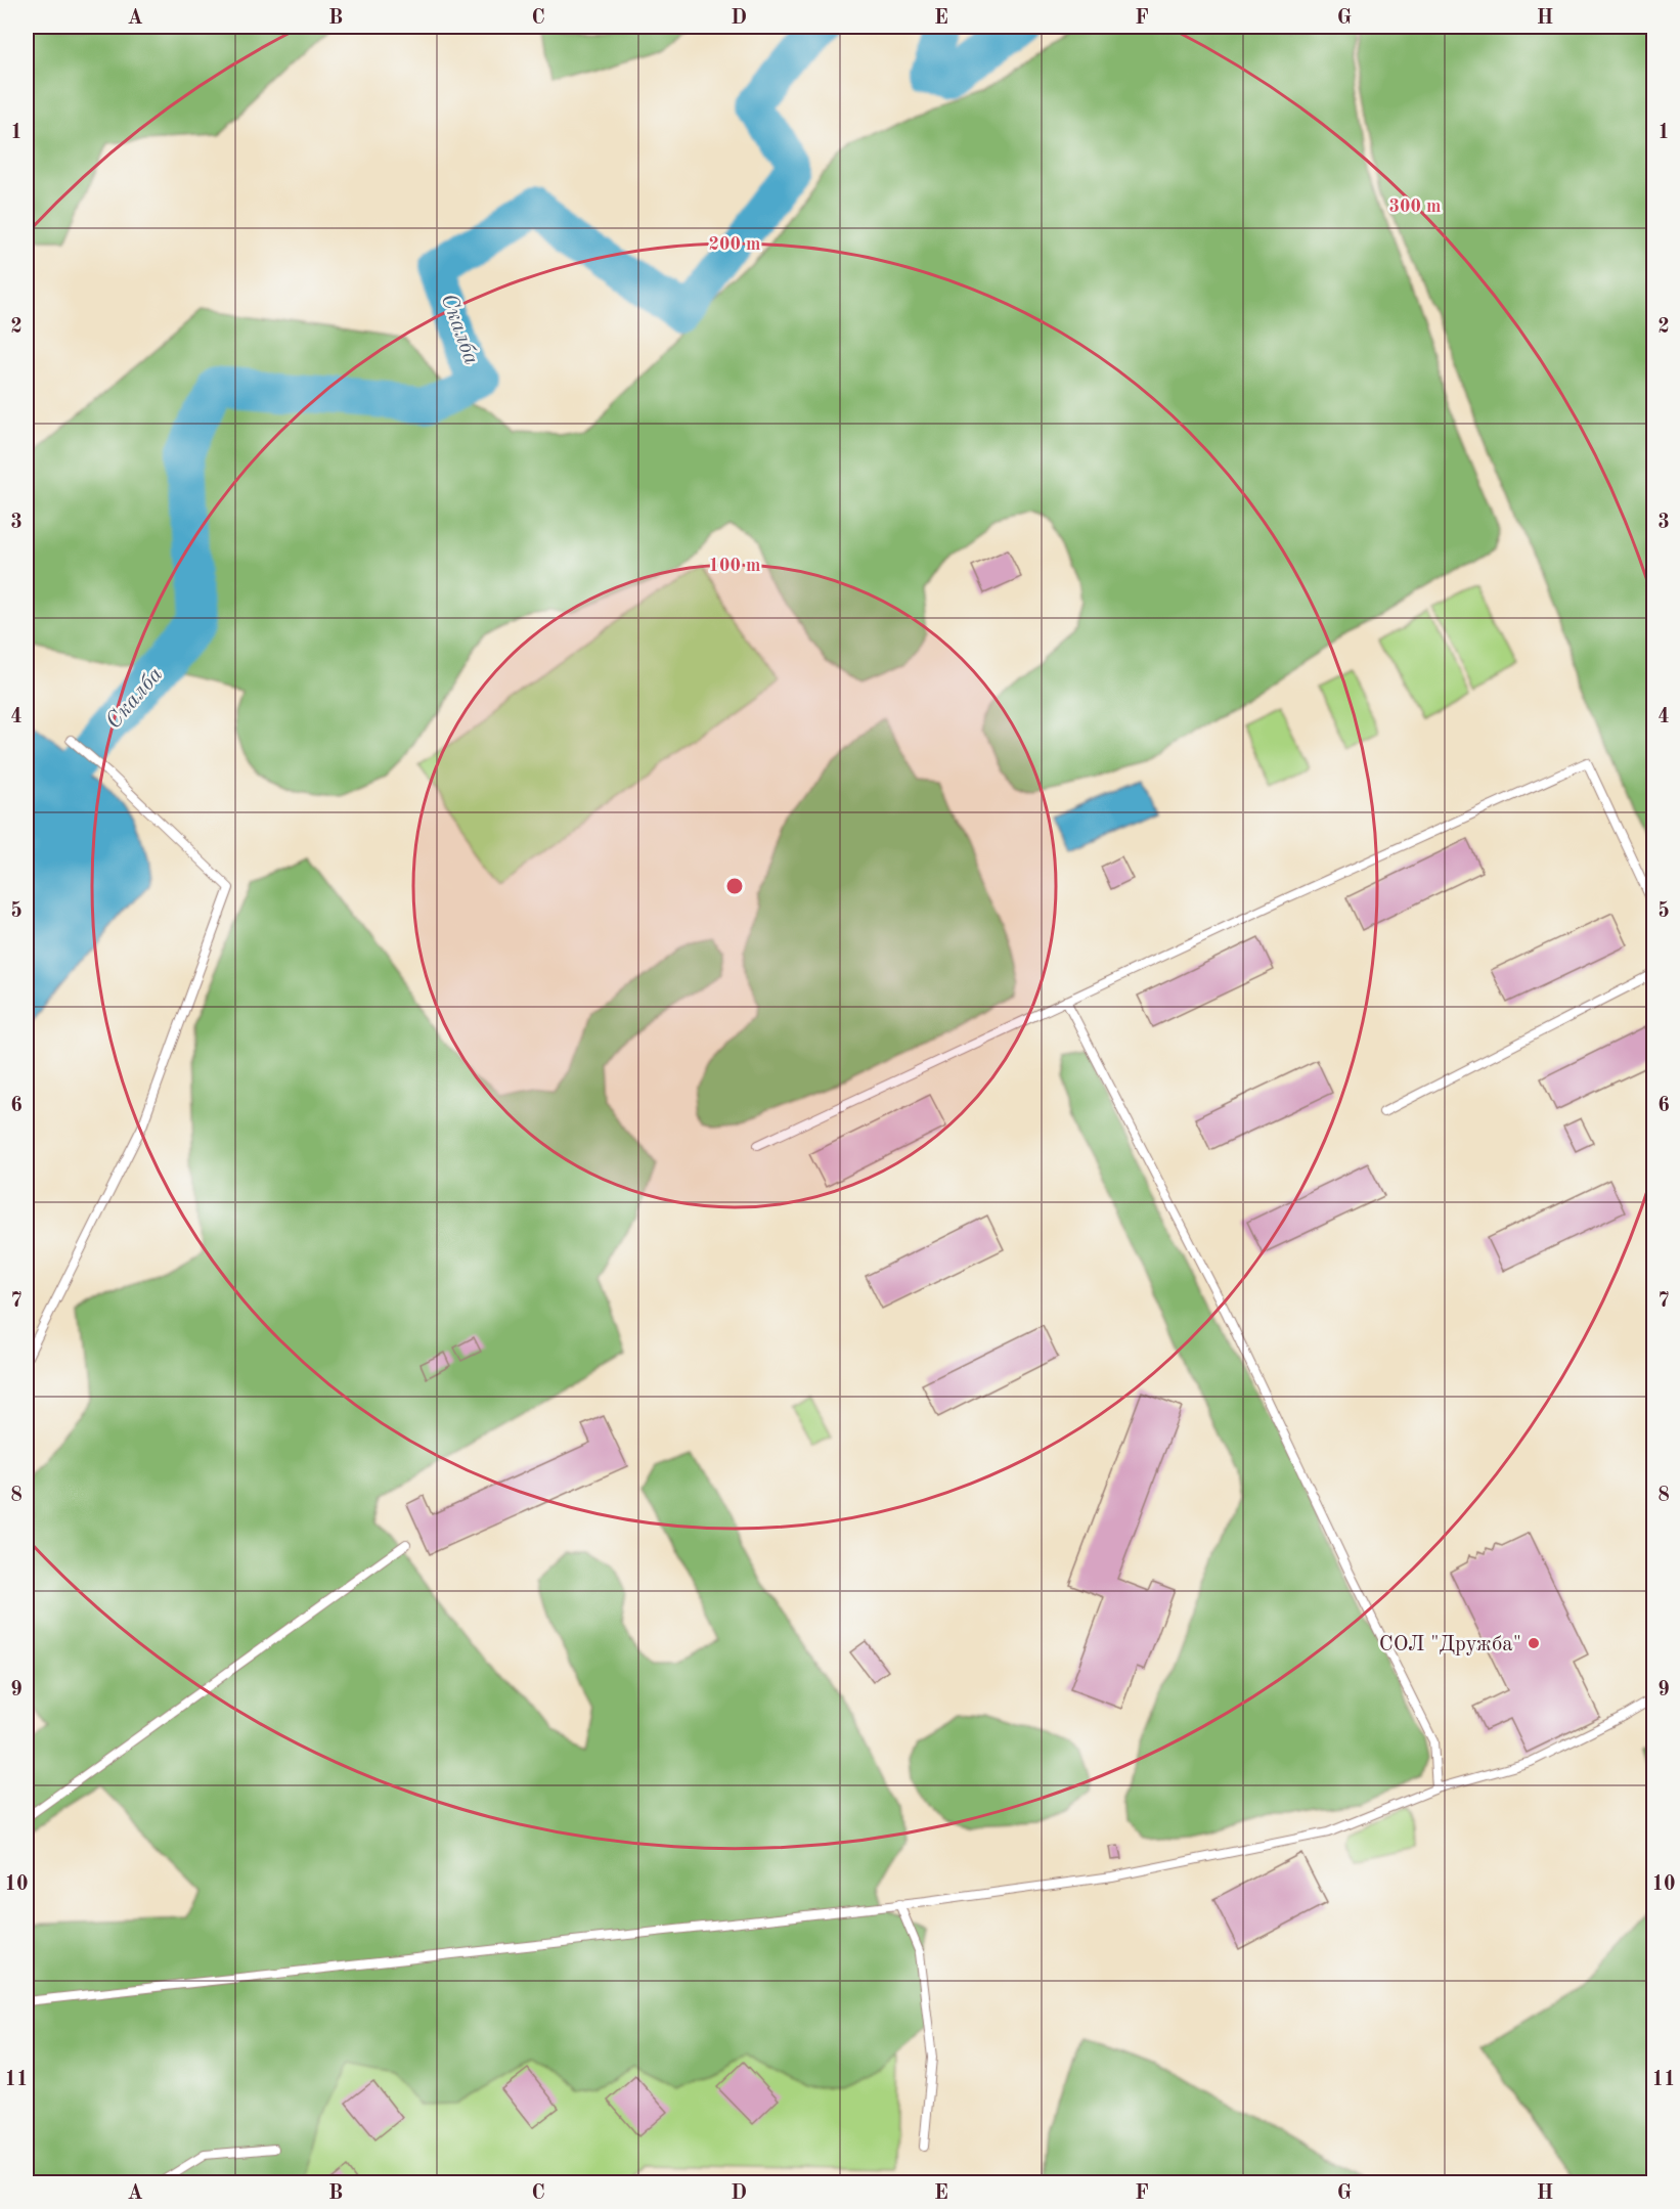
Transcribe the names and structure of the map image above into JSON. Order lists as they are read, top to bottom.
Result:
{
  "water": ["Скалба"],
  "places": ["СОЛ \"Дружба\""],
  "grid": {
    "columns": [
      "A",
      "B",
      "C",
      "D",
      "E",
      "F",
      "G",
      "H"
    ],
    "rows": [
      "1",
      "2",
      "3",
      "4",
      "5",
      "6",
      "7",
      "8",
      "9",
      "10",
      "11"
    ]
  },
  "rings": ["300 m", "200 m", "100 m"]
}
